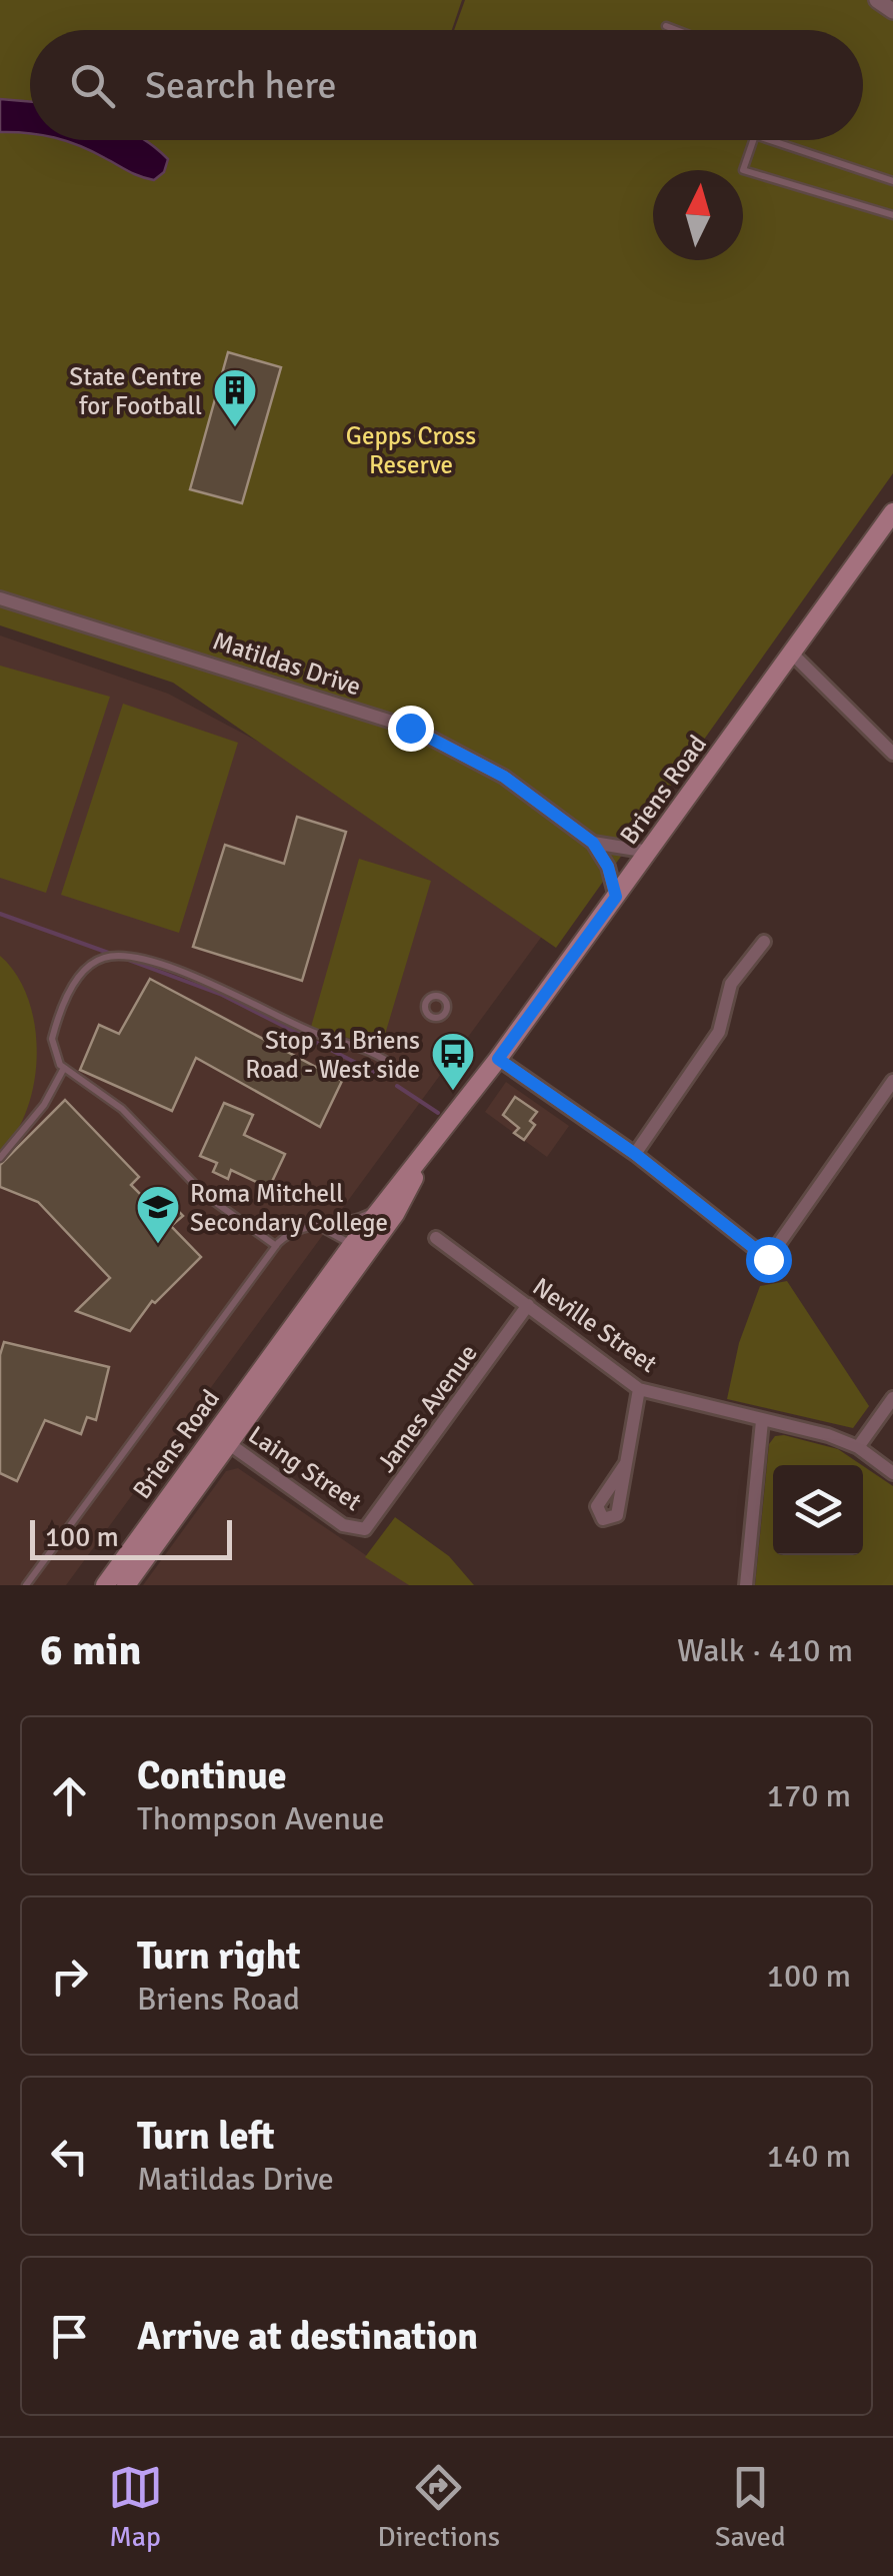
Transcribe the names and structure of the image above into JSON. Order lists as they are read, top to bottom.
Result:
{
  "streets": {
    "main road": ["Briens Road"],
    "street": [
      "Matildas Drive",
      "Neville Street",
      "James Avenue",
      "Laing Street"
    ]
  },
  "crossings": [
    ["Matildas Drive", "Briens Road"],
    ["Briens Road", "Laing Street"],
    ["Neville Street", "James Avenue"],
    ["James Avenue", "Laing Street"]
  ],
  "parks": ["Gepps Cross Reserve"],
  "places": {
    "building": ["State Centre for Football"],
    "bus stop": ["Stop 31 Briens Road - West side"],
    "school or university": ["Roma Mitchell Secondary College"]
  },
  "scale_bar": "100 m",
  "north": "top",
  "page": {
    "search": "Search here",
    "scale": "100 m",
    "heading": ["6 min", "Walk · 410 m"],
    "list": [
      ["Continue", "Thompson Avenue", "170 m"],
      ["Turn right", "Briens Road", "100 m"],
      ["Turn left", "Matildas Drive", "140 m"],
      "Arrive at destination"
    ],
    "nav": ["Map", "Directions", "Saved"]
  }
}
